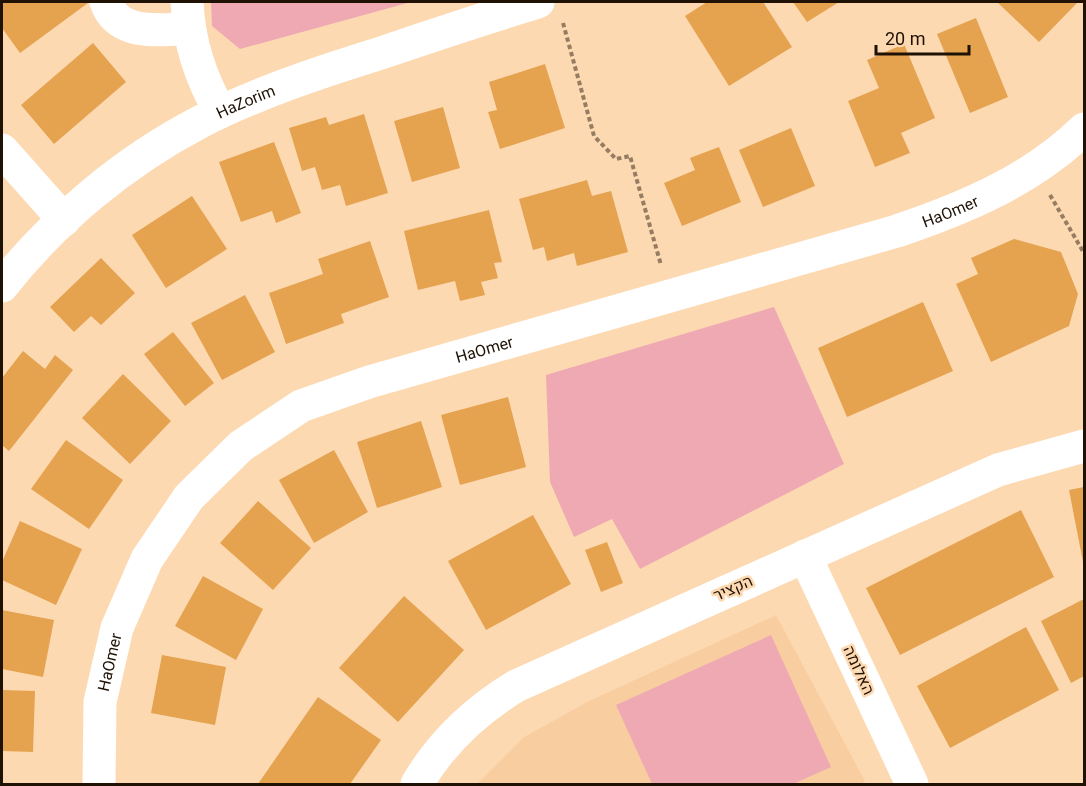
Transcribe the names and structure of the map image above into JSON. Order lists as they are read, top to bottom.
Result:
{
  "streets": {
    "street": [
      "HaZorim",
      "HaOmer",
      "הקציר",
      "האלומה"
    ]
  },
  "crossings": [
    ["הקציר", "האלומה"]
  ],
  "scale_bar": "20 m"
}
